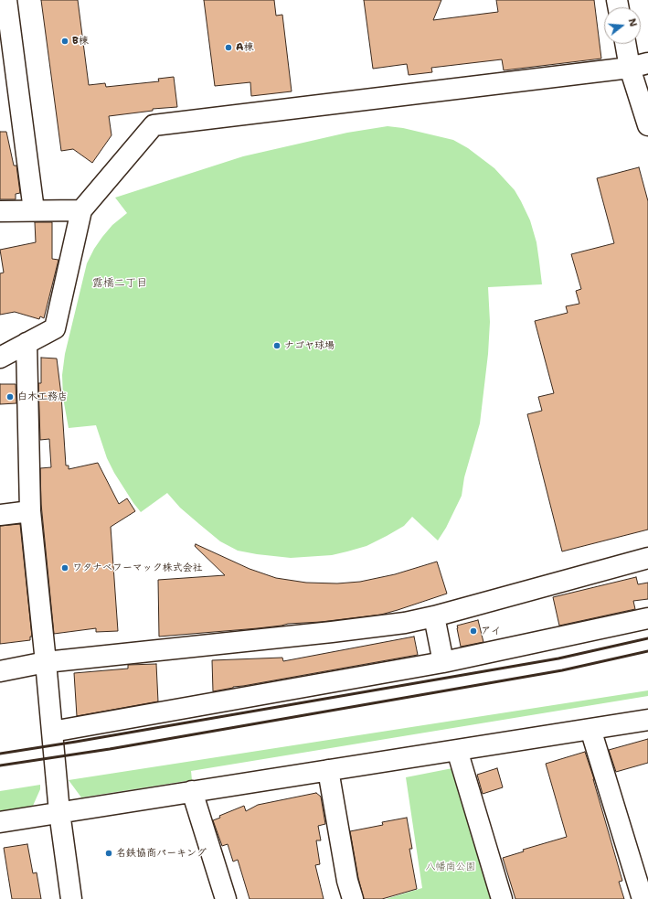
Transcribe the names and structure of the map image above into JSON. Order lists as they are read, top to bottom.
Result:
{
  "districts": ["露橋二丁目"],
  "parks": ["八幡南公園"],
  "places": [
    "B棟",
    "A棟",
    "ナゴヤ球場",
    "白木工務店",
    "ワタナベフーマック株式会社",
    "アイ",
    "名鉄協商パーキング"
  ],
  "north": "right"
}
